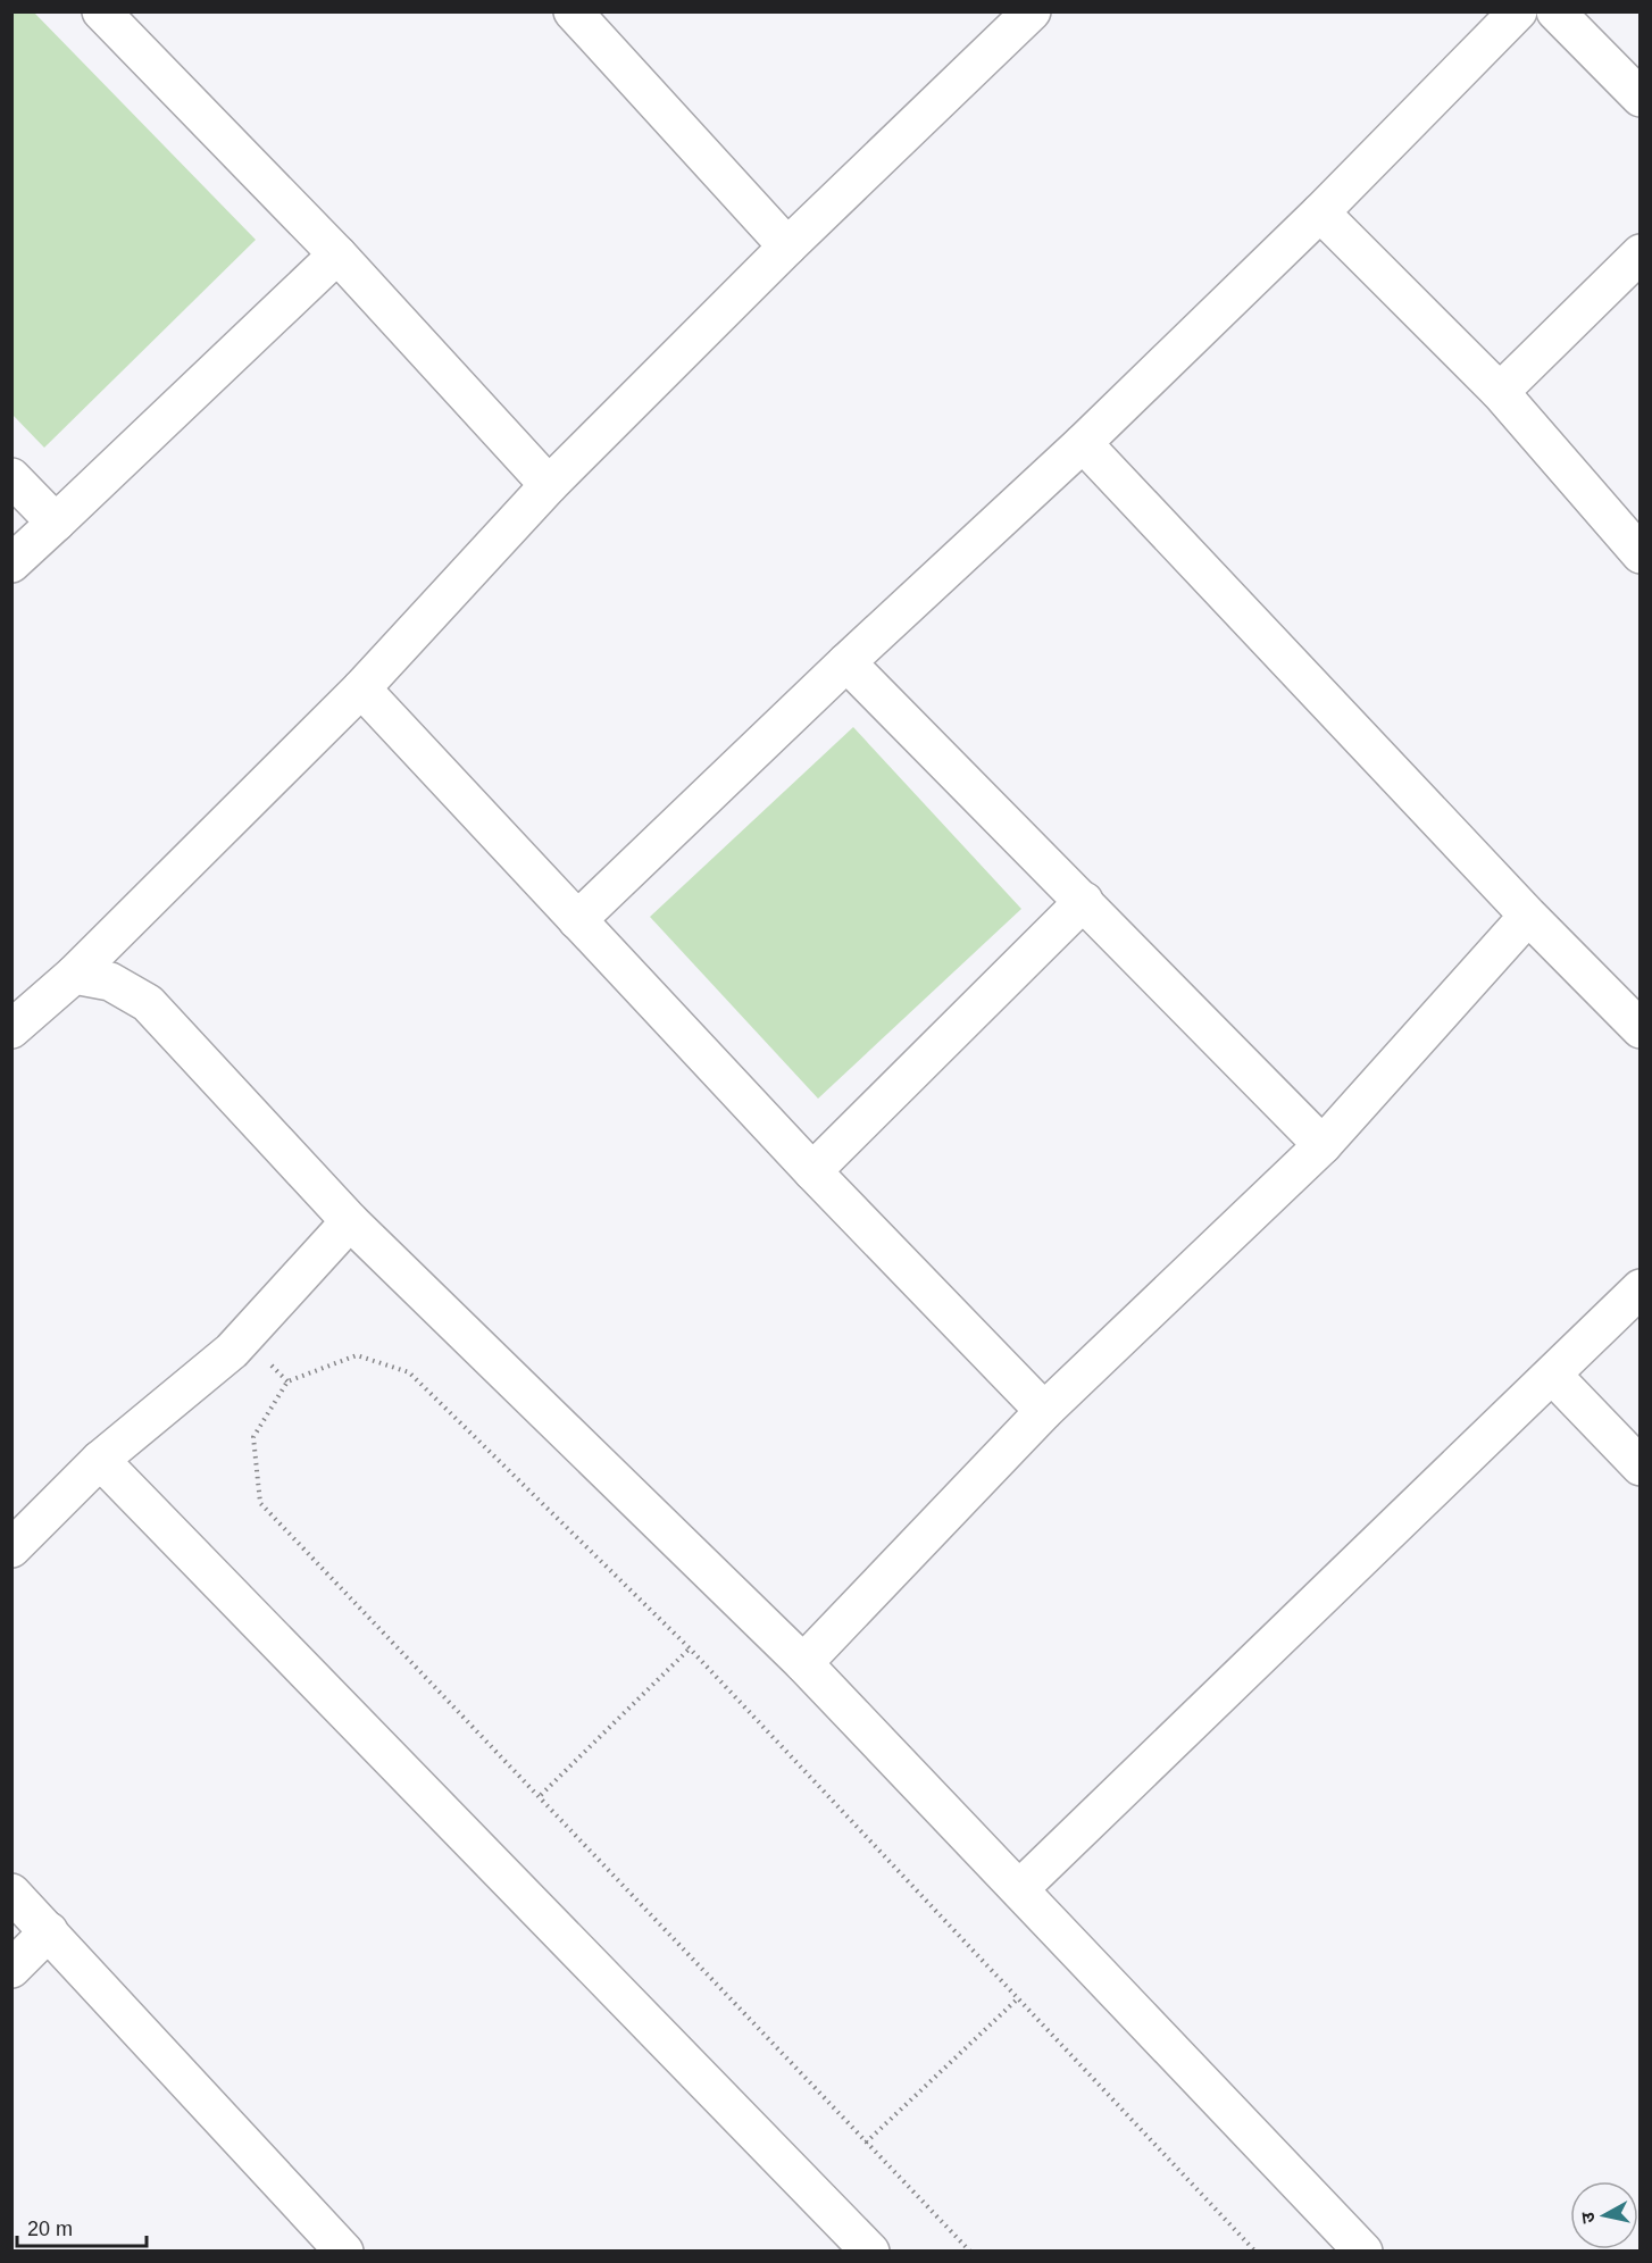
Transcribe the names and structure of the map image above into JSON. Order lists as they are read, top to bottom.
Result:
{
  "scale_bar": "20 m",
  "north": "left"
}
